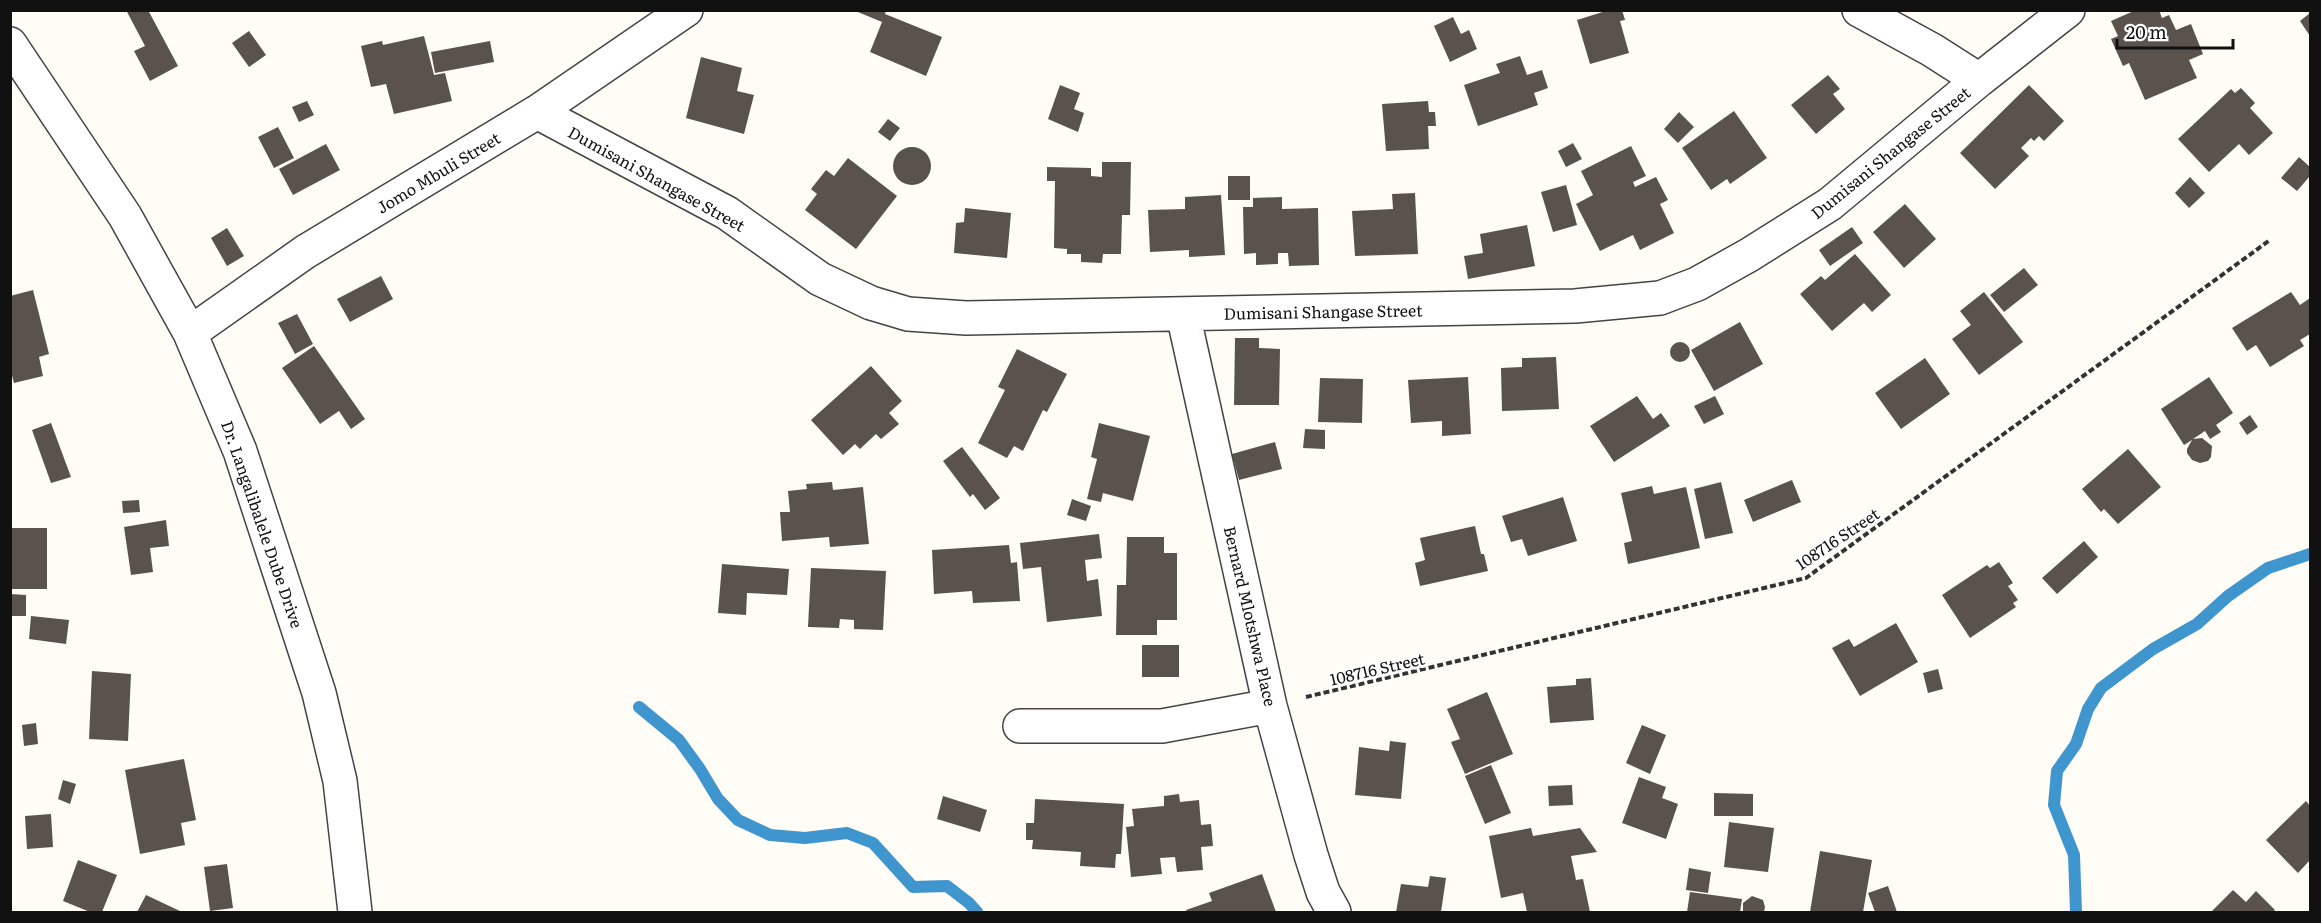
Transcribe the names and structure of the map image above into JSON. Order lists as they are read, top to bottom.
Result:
{
  "streets": {
    "street": [
      "Dumisani Shangase Street",
      "Jomo Mbuli Street",
      "Dr. Langalibalele Dube Drive",
      "Bernard Mlotshwa Place"
    ],
    "path": ["108716 Street"]
  },
  "crossings": [
    ["Dumisani Shangase Street", "Jomo Mbuli Street"],
    ["Dumisani Shangase Street", "Bernard Mlotshwa Place"],
    ["Jomo Mbuli Street", "Dr. Langalibalele Dube Drive"],
    ["108716 Street", "Bernard Mlotshwa Place"]
  ],
  "scale_bar": "20 m"
}
